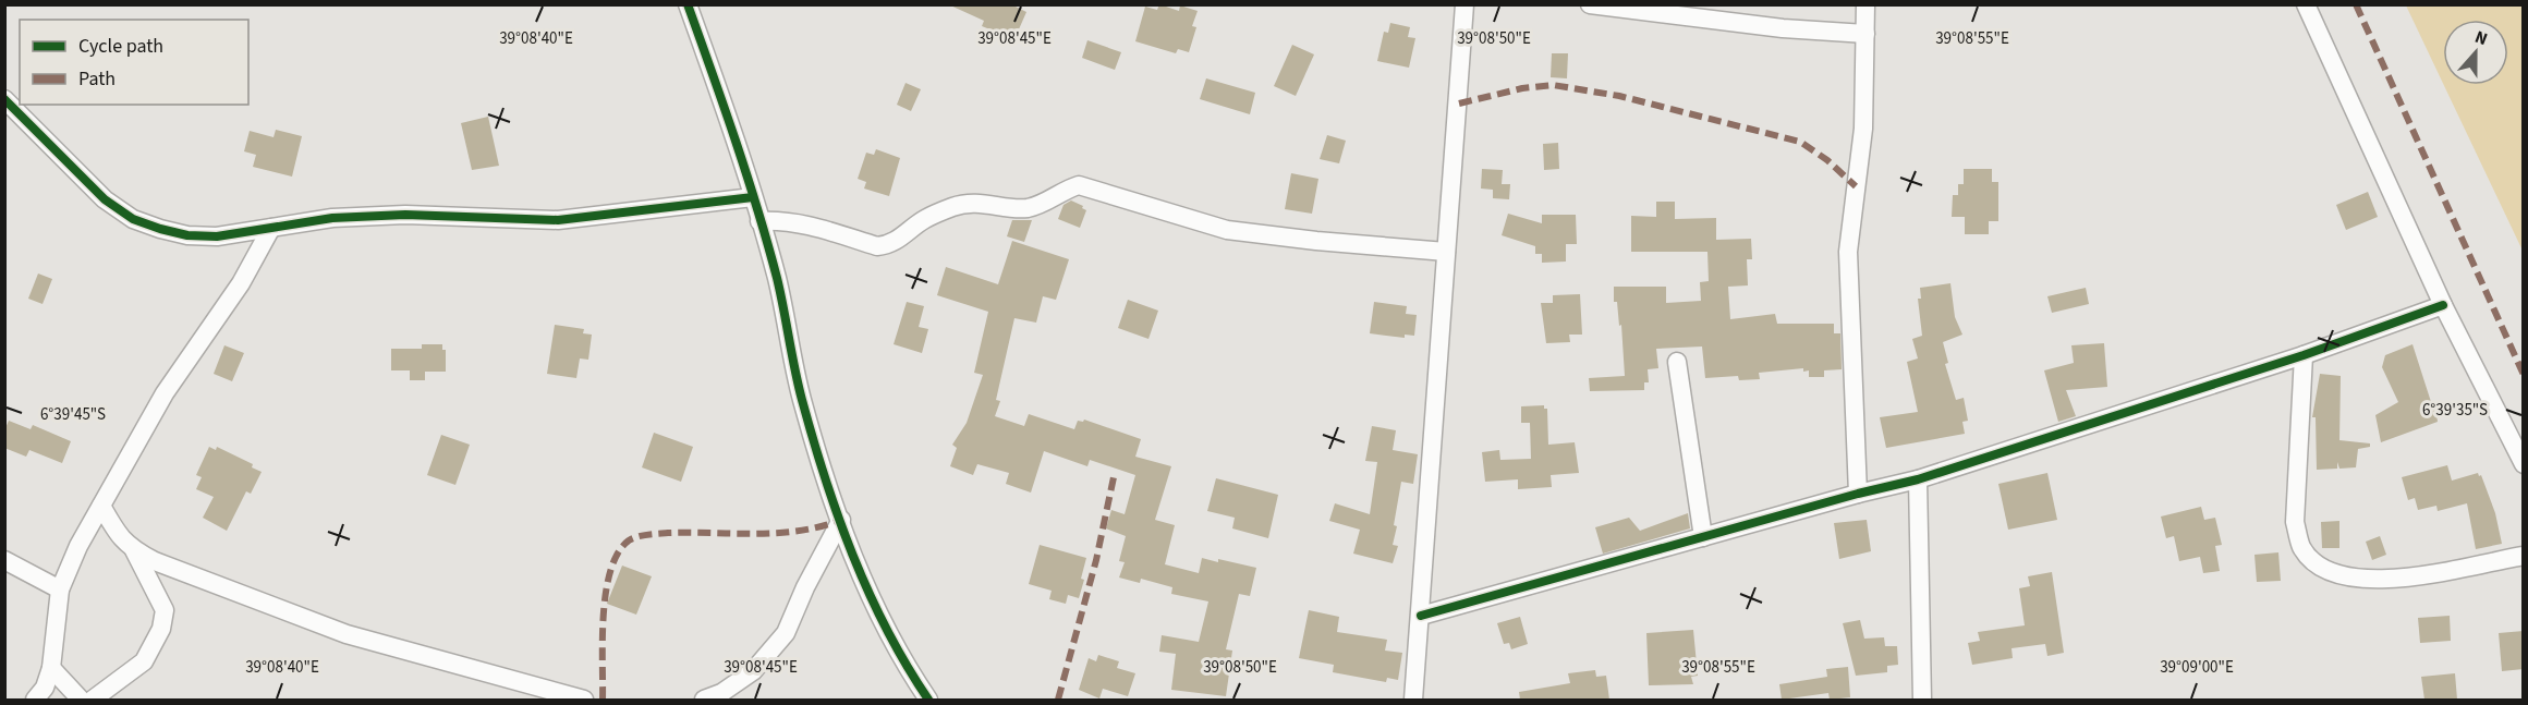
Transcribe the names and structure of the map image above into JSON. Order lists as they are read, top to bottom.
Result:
{
  "legend": ["Cycle path", "Path"],
  "north": "top",
  "coordinates": [
    "39°08'40\"E",
    "39°08'45\"E",
    "39°08'50\"E",
    "39°08'55\"E",
    "6°39'35\"S",
    "6°39'45\"S",
    "39°09'00\"E"
  ]
}
